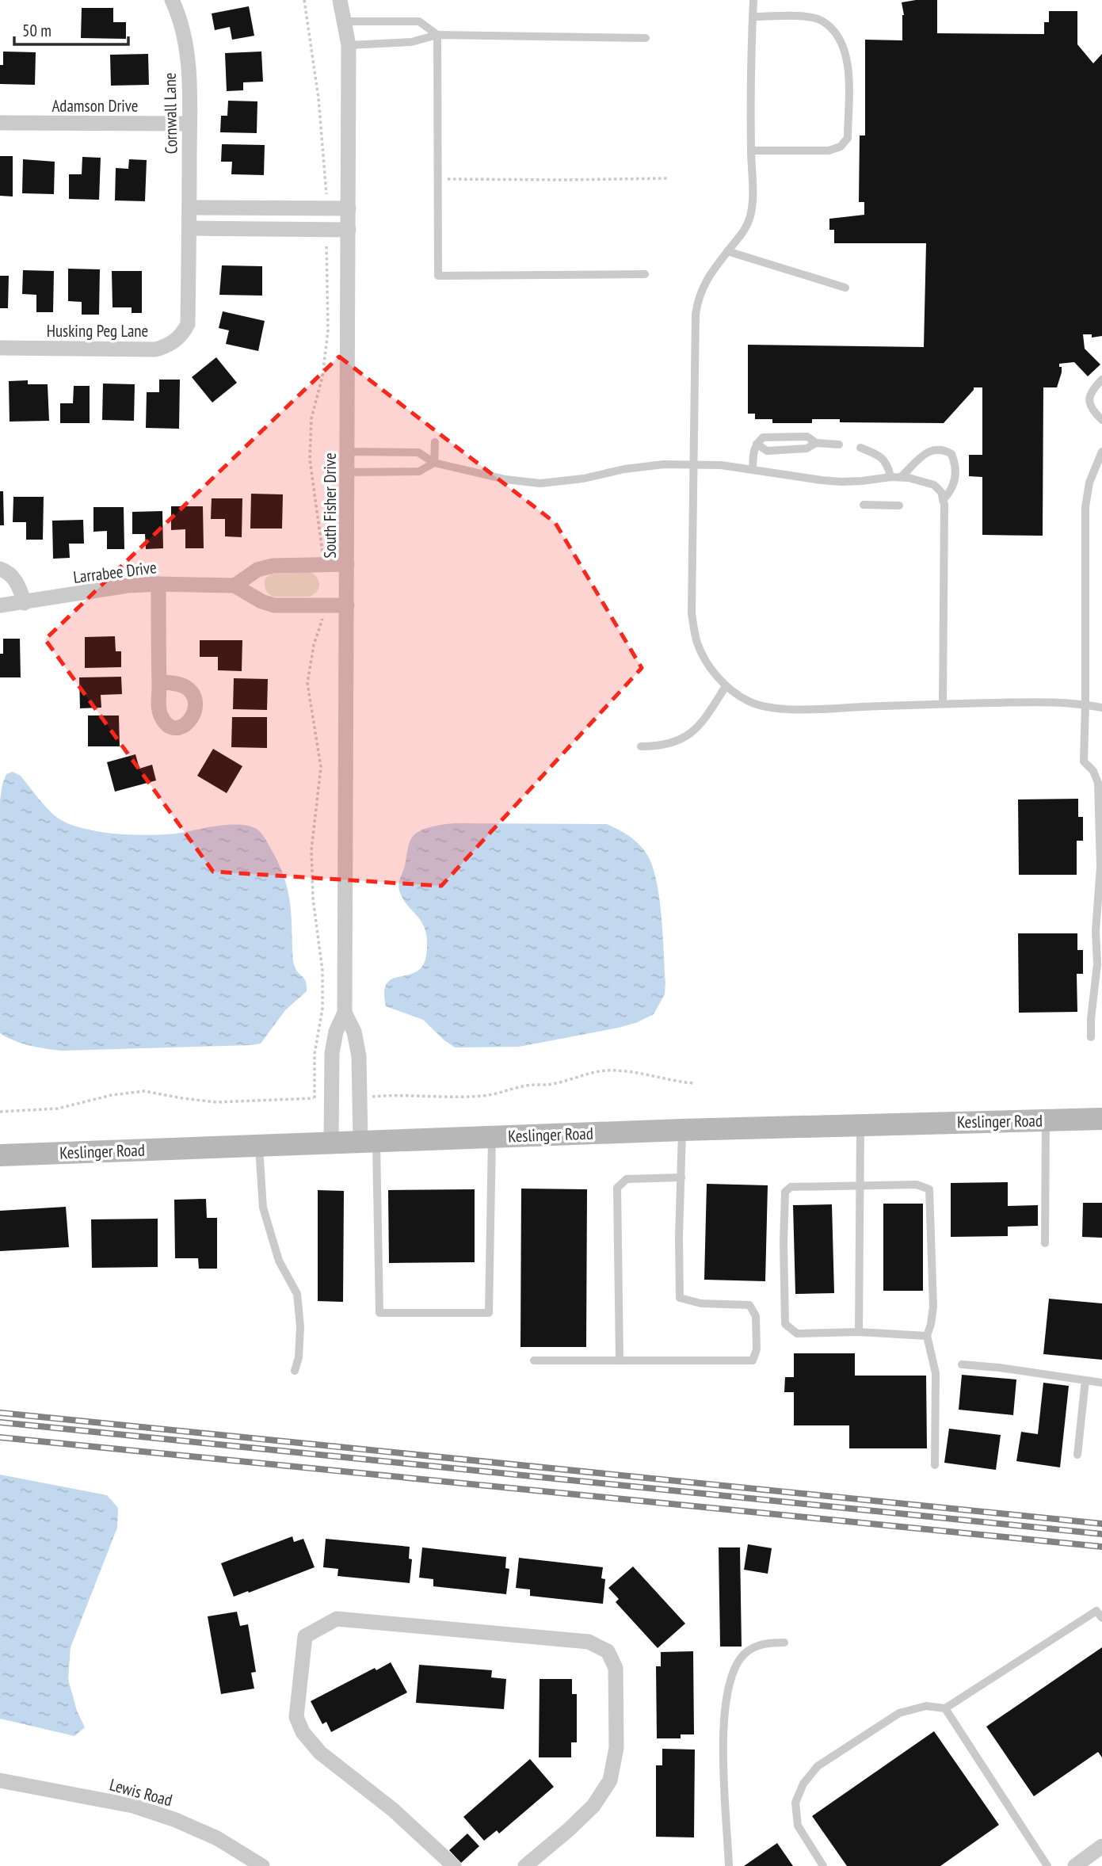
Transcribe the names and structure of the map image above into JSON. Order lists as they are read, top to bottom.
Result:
{
  "streets": {
    "main road": ["Keslinger Road"],
    "street": [
      "Adamson Drive",
      "Cornwall Lane",
      "Husking Peg Lane",
      "South Fisher Drive",
      "Larrabee Drive",
      "Lewis Road"
    ]
  },
  "crossings": [
    ["Adamson Drive", "Cornwall Lane"],
    ["Cornwall Lane", "Husking Peg Lane"],
    ["South Fisher Drive", "Larrabee Drive"],
    ["South Fisher Drive", "Keslinger Road"]
  ],
  "scale_bar": "50 m"
}
